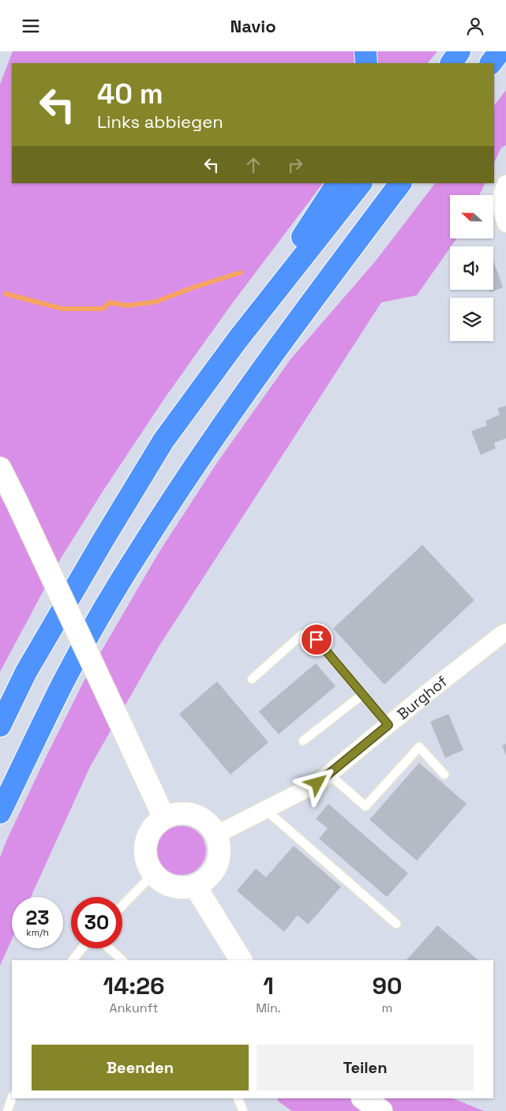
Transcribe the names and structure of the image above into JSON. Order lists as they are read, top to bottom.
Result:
{
  "streets": {
    "street": ["Burghof"]
  },
  "north": "left",
  "page": {
    "header": "Navio",
    "turn": ["40 m", "Links abbiegen"],
    "speed": "23 km/h",
    "limit": "30",
    "eta": [
      "14:26",
      "Ankunft",
      "1",
      "Min.",
      "90",
      "m"
    ],
    "buttons": ["Beenden", "Teilen"]
  }
}
